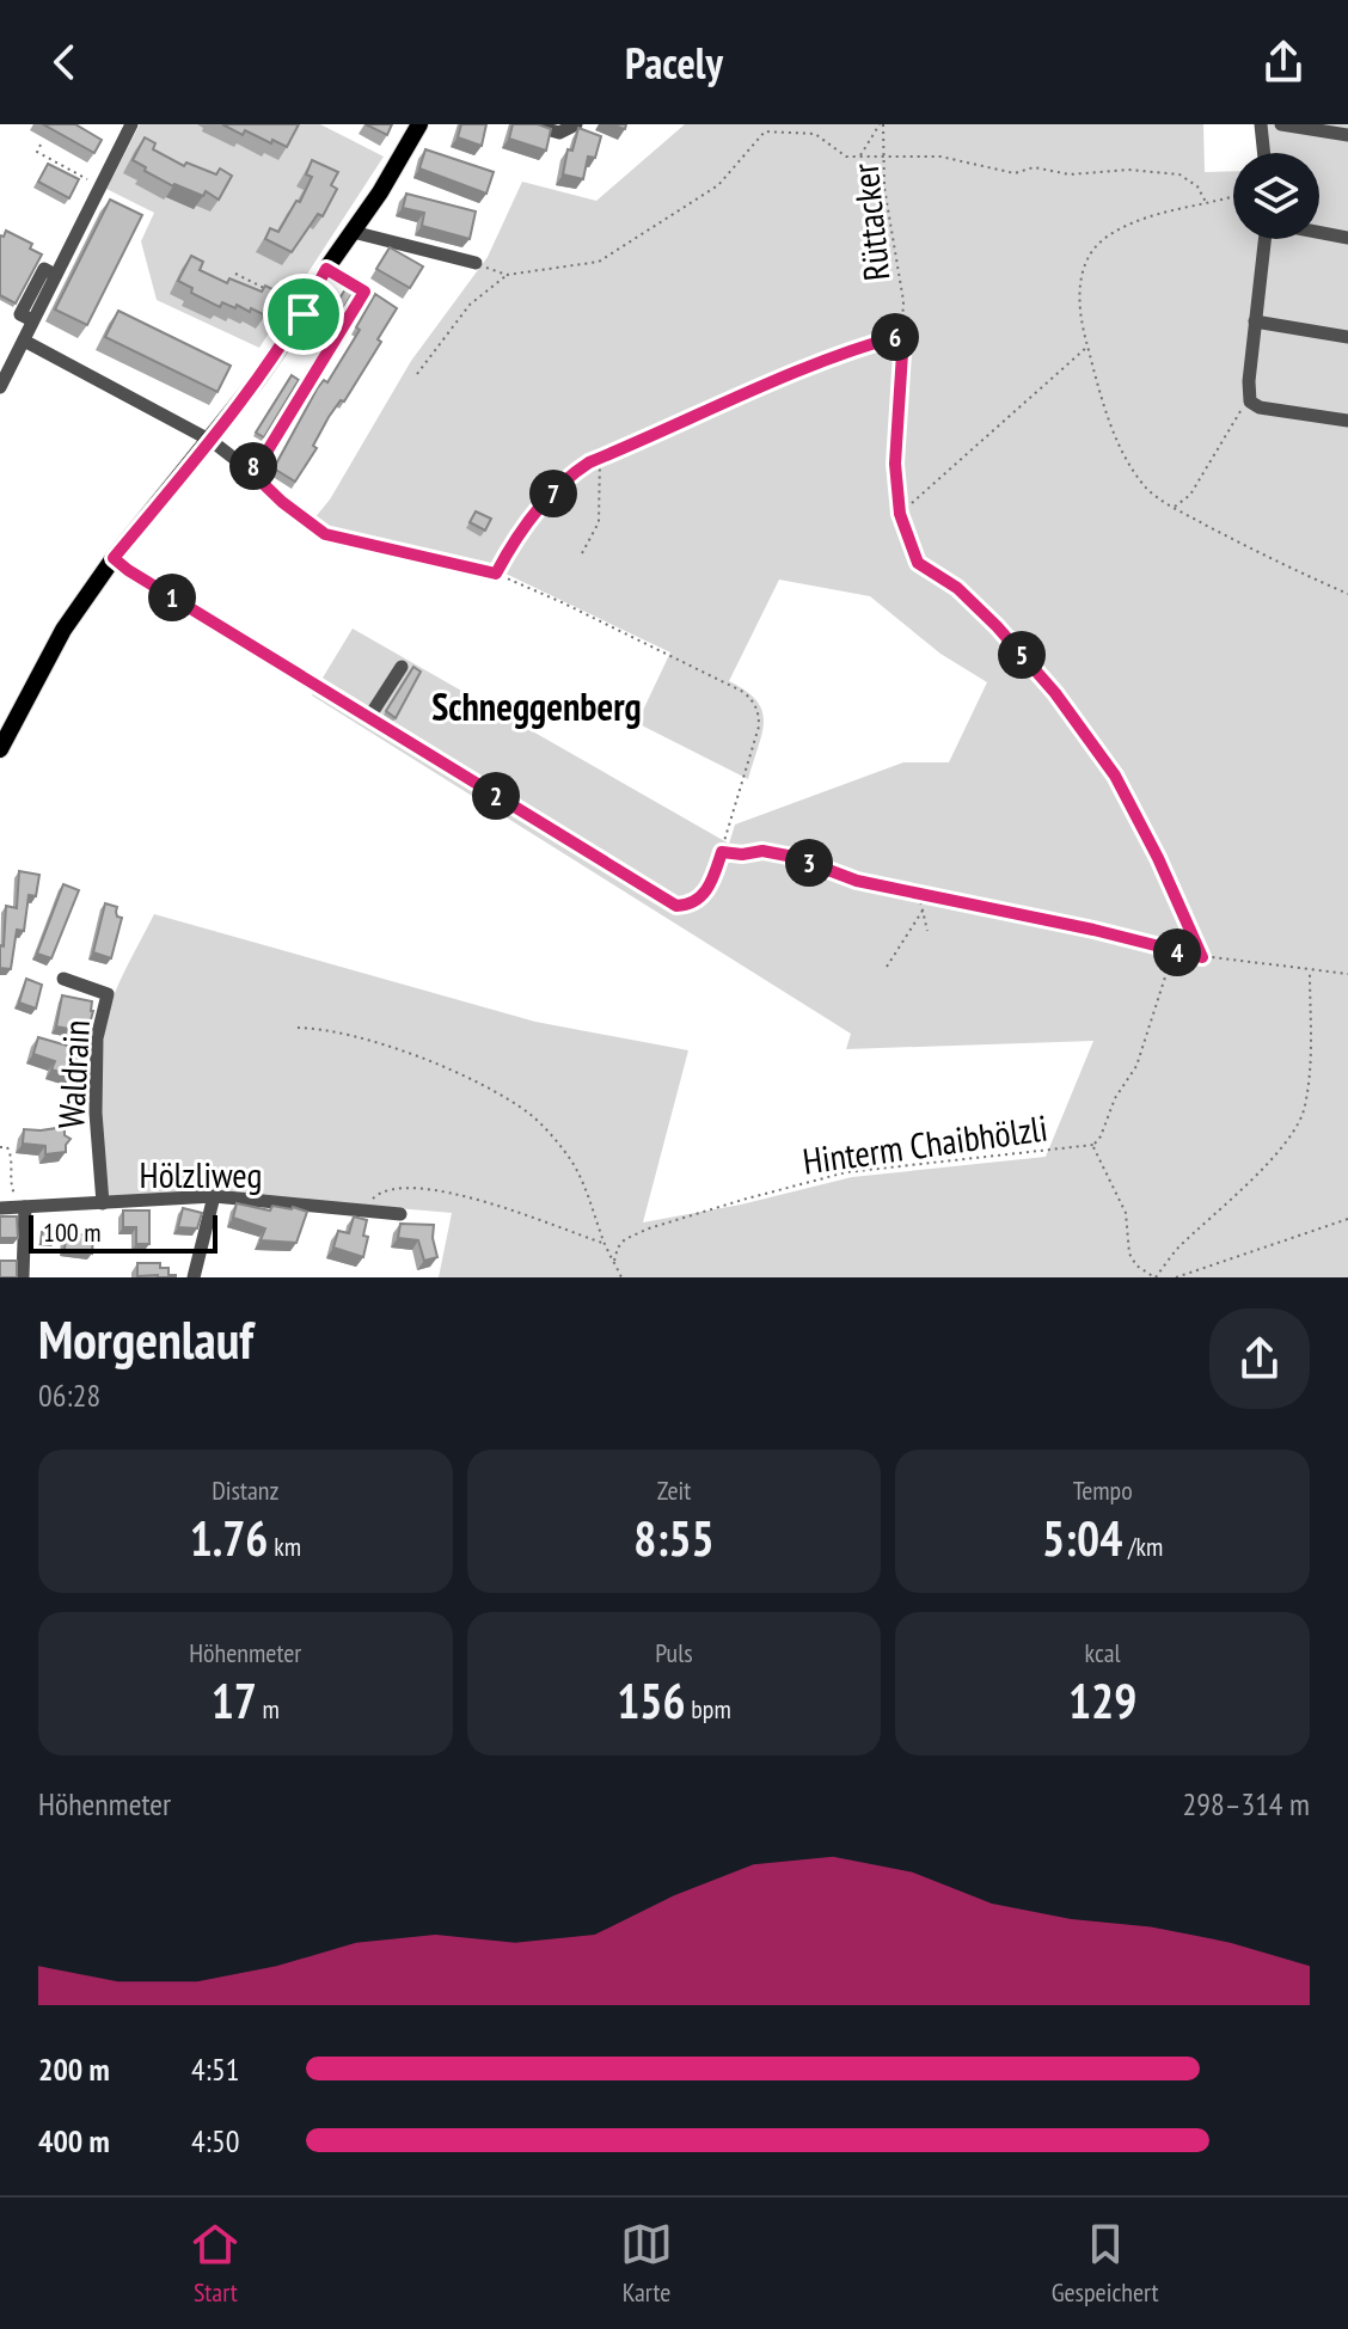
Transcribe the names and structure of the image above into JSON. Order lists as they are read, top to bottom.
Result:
{
  "streets": {
    "street": ["Waldrain", "Hölzliweg"],
    "path": ["Rüttacker", "Hinterm Chaibhölzli"]
  },
  "crossings": [
    ["Waldrain", "Hölzliweg"]
  ],
  "districts": ["Schneggenberg"],
  "scale_bar": "100 m",
  "page": {
    "header": "Pacely",
    "pins": [
      "6",
      "8",
      "7",
      "1",
      "5",
      "2",
      "3",
      "4"
    ],
    "scale": "100 m",
    "heading": ["Morgenlauf", "06:28"],
    "stats": [
      ["Distanz", "1.76 km"],
      ["Zeit", "8:55"],
      ["Tempo", "5:04 /km"],
      ["Höhenmeter", "17 m"],
      ["Puls", "156 bpm"],
      ["kcal", "129"]
    ],
    "chart": ["Höhenmeter", "298–314 m"],
    "list": [
      {
        "name": "200 m",
        "note": "4:51"
      },
      {
        "name": "400 m",
        "note": "4:50"
      }
    ],
    "tabs": ["Start", "Karte", "Gespeichert"]
  }
}
